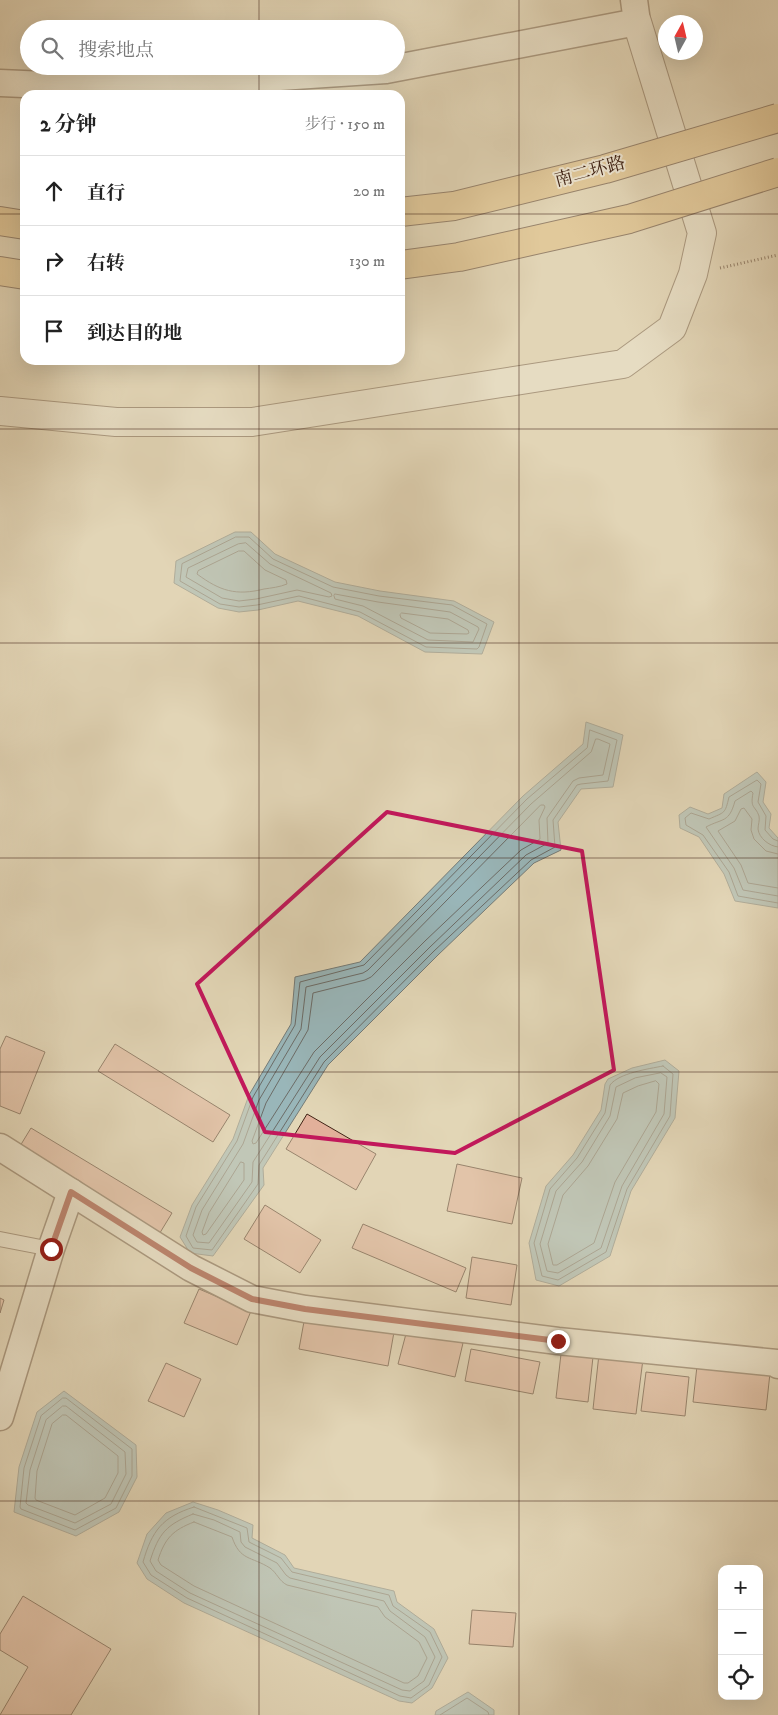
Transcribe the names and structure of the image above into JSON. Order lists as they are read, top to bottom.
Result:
{
  "streets": {
    "main road": ["南二环路"]
  },
  "north": "top",
  "page": {
    "search": "搜索地点",
    "heading": ["2 分钟", "步行 · 150 m"],
    "list": [
      ["直行", "20 m"],
      ["右转", "130 m"],
      "到达目的地"
    ],
    "map_buttons": ["+", "−"]
  }
}
